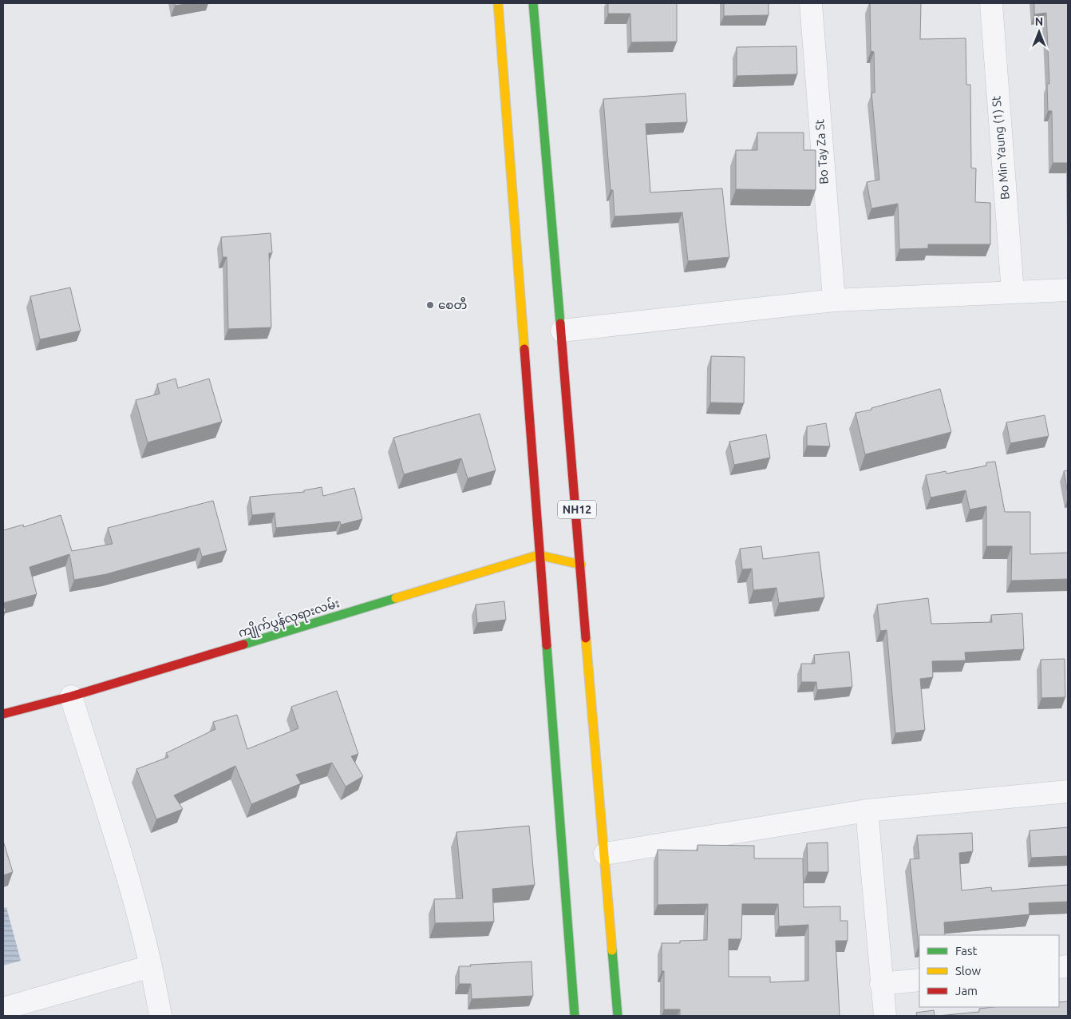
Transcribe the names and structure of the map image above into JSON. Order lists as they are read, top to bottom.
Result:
{
  "streets": {
    "main road": ["NH12", "ကျိုက်ပွန်လုရားလမ်း"],
    "street": ["Bo Min Yaung (1) St", "Bo Tay Za St"]
  },
  "crossings": [
    ["NH12", "ကျိုက်ပွန်လုရားလမ်း"]
  ],
  "places": ["စေတီ"],
  "legend": ["Fast", "Slow", "Jam"],
  "north": "top"
}
